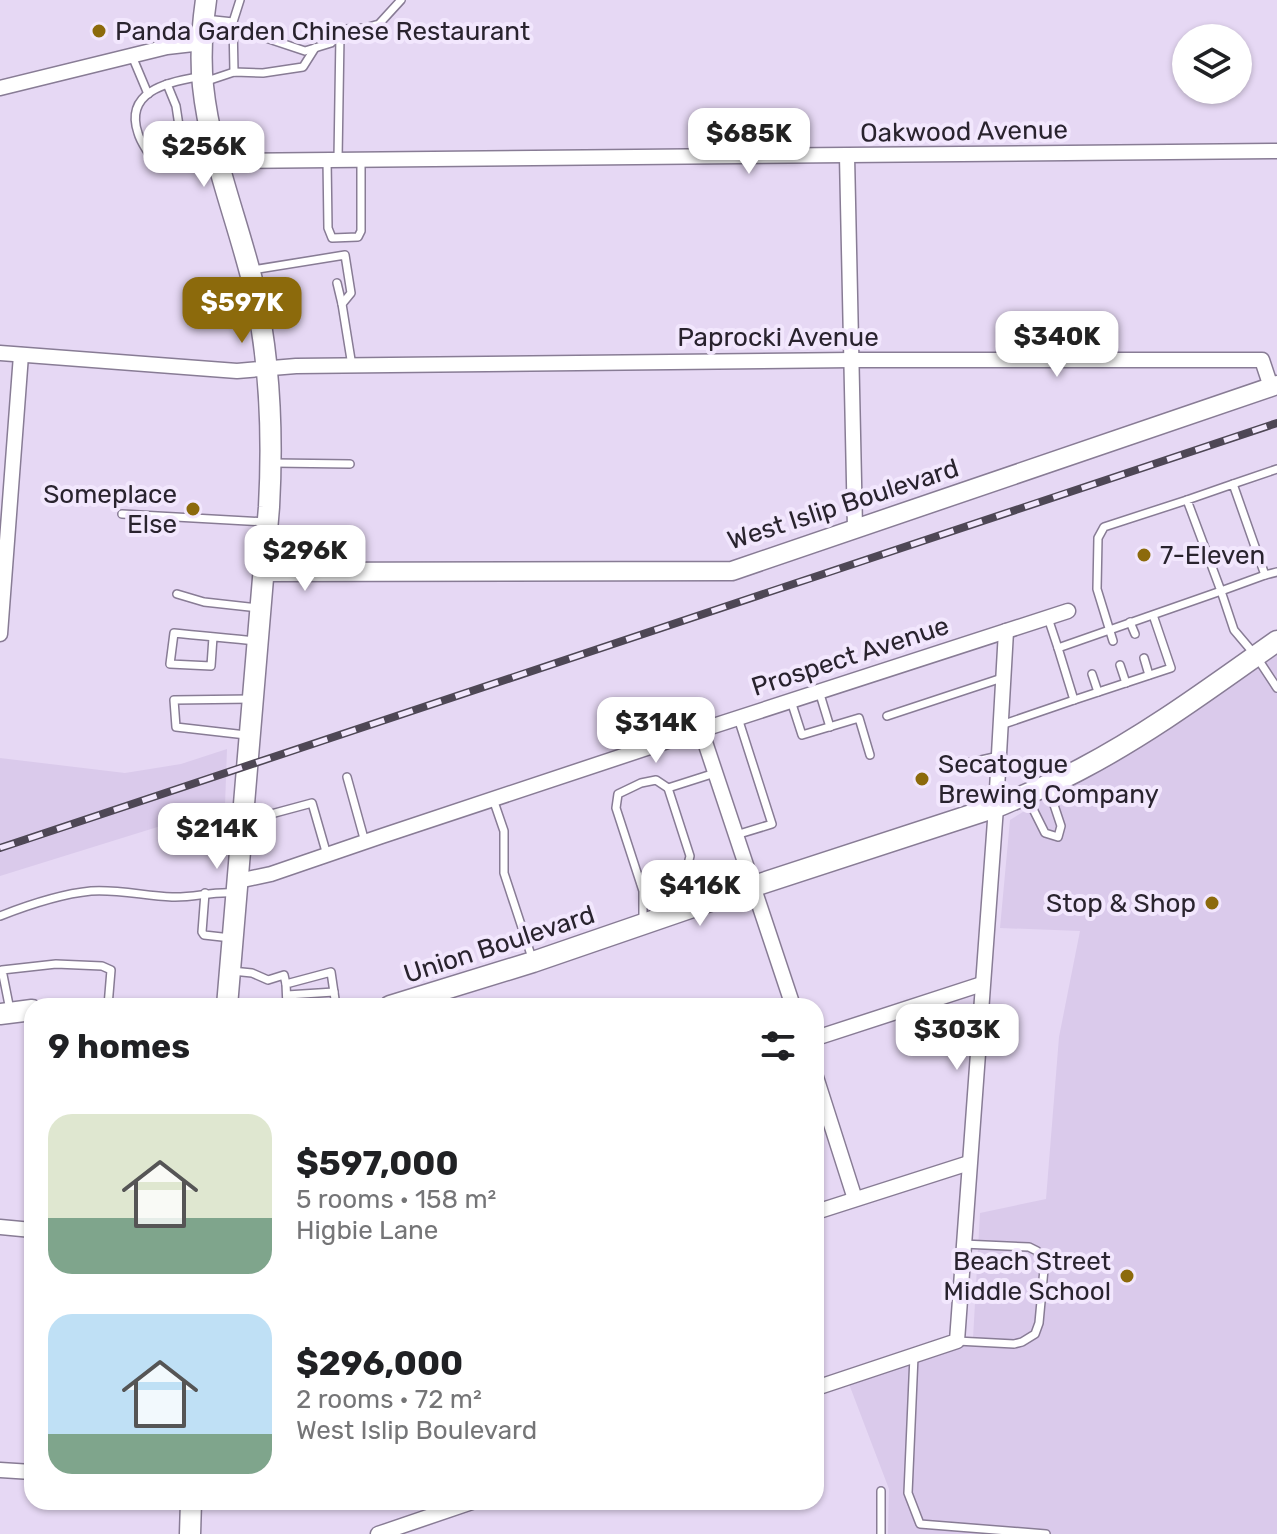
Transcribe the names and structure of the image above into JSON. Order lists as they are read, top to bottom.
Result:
{
  "streets": {
    "main road": ["Union Boulevard"],
    "street": [
      "Oakwood Avenue",
      "Paprocki Avenue",
      "West Islip Boulevard",
      "Prospect Avenue"
    ]
  },
  "crossings": [
    ["Paprocki Avenue", "West Islip Boulevard"]
  ],
  "places": [
    "Panda Garden Chinese Restaurant",
    "Someplace Else",
    "7-Eleven",
    "Secatogue Brewing Company",
    "Stop & Shop",
    "Beach Street Middle School"
  ],
  "page": {
    "price": [
      "$685K",
      "$256K",
      "$597K",
      "$340K",
      "$296K",
      "$314K",
      "$214K",
      "$416K",
      "$303K"
    ],
    "heading": "9 homes",
    "list": [
      {
        "name": "$597,000",
        "note": "5 rooms · 158 m² · Higbie Lane"
      },
      {
        "name": "$296,000",
        "note": "2 rooms · 72 m² · West Islip Boulevard"
      }
    ]
  }
}
